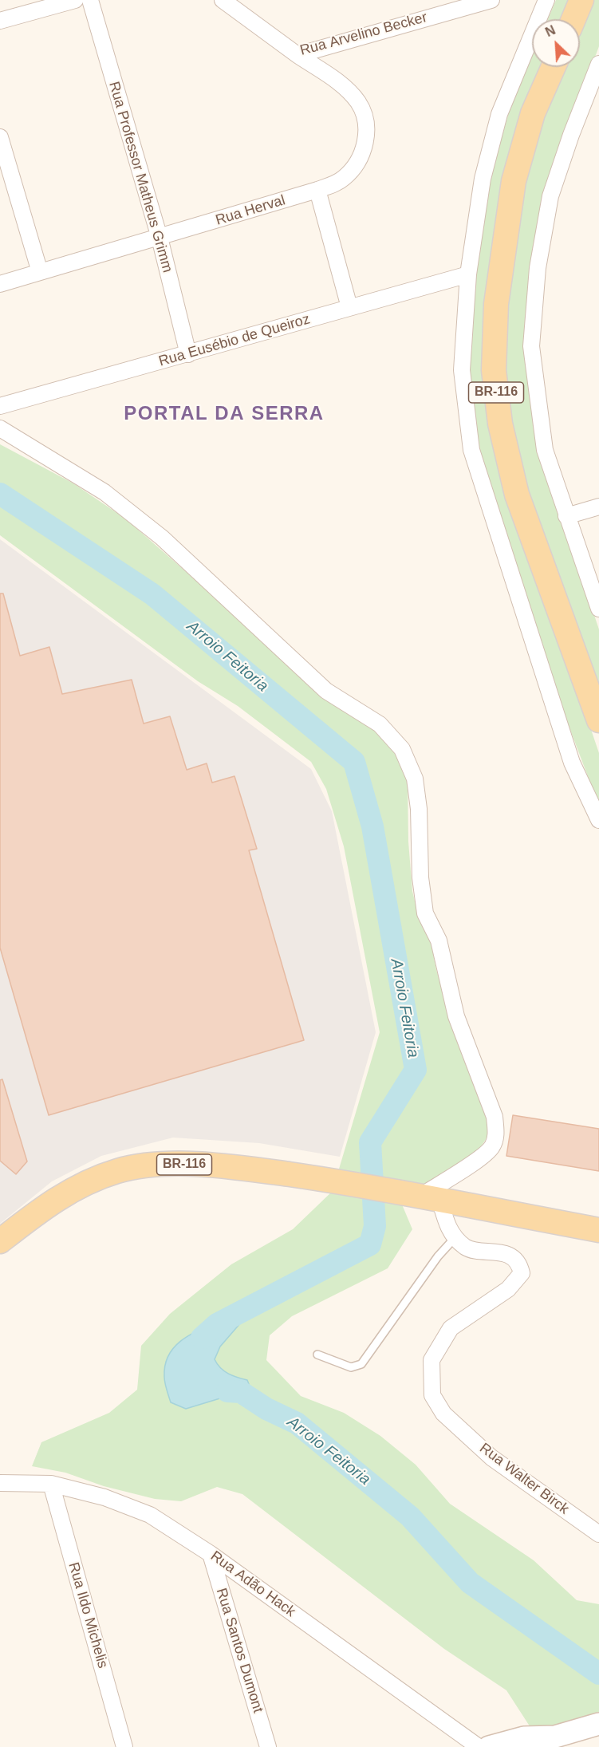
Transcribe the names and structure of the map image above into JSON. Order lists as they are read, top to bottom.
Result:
{
  "streets": {
    "main road": ["BR-116"],
    "street": [
      "Rua Arvelino Becker",
      "Rua Professor Matheus Grimm",
      "Rua Herval",
      "Rua Eusébio de Queiroz",
      "Rua Walter Birck",
      "Rua Adão Hack",
      "Rua Ildo Michelis",
      "Rua Santos Dumont"
    ]
  },
  "crossings": [
    ["Rua Arvelino Becker", "Rua Herval"],
    ["Rua Professor Matheus Grimm", "Rua Herval"],
    ["Rua Professor Matheus Grimm", "Rua Eusébio de Queiroz"],
    ["Rua Adão Hack", "Rua Ildo Michelis"],
    ["Rua Adão Hack", "Rua Santos Dumont"]
  ],
  "districts": ["PORTAL DA SERRA"],
  "water": ["Arroio Feitoria"],
  "north": "top left"
}
